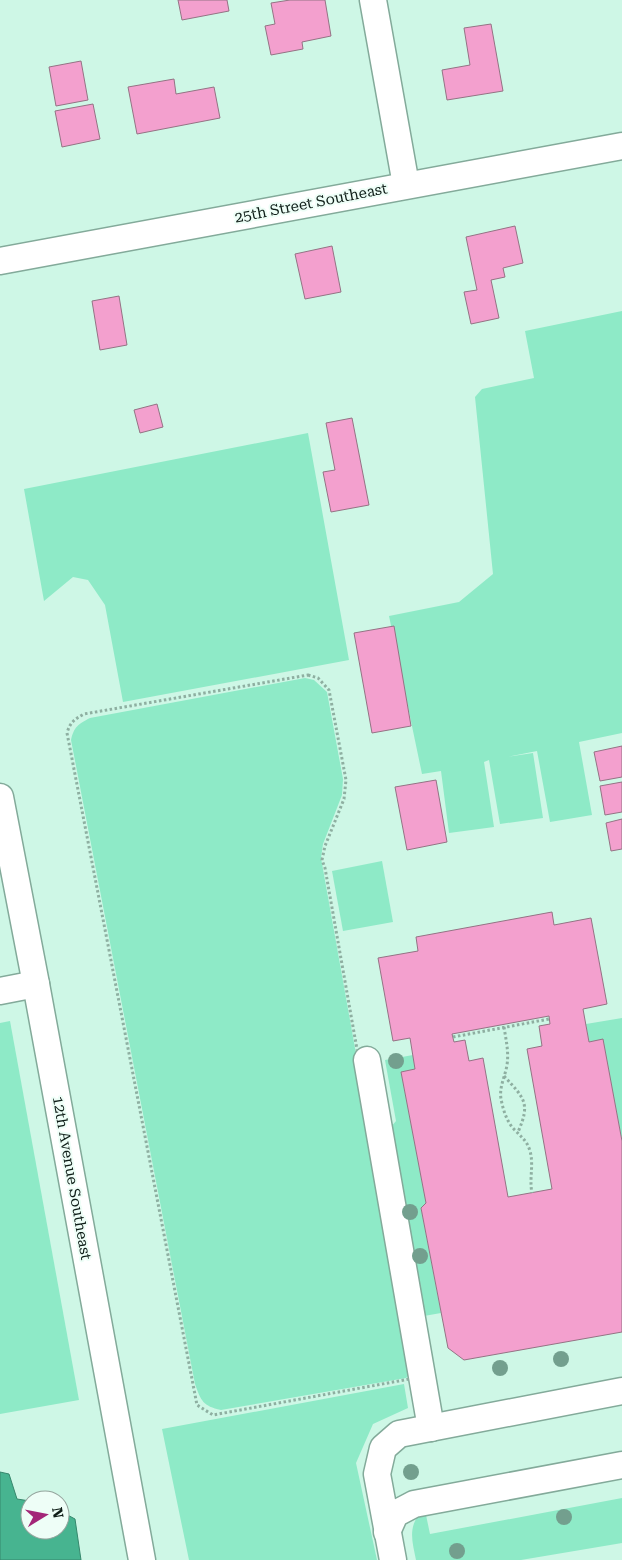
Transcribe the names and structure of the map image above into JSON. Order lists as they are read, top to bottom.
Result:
{
  "streets": {
    "street": ["25th Street Southeast", "12th Avenue Southeast"]
  },
  "north": "right"
}
